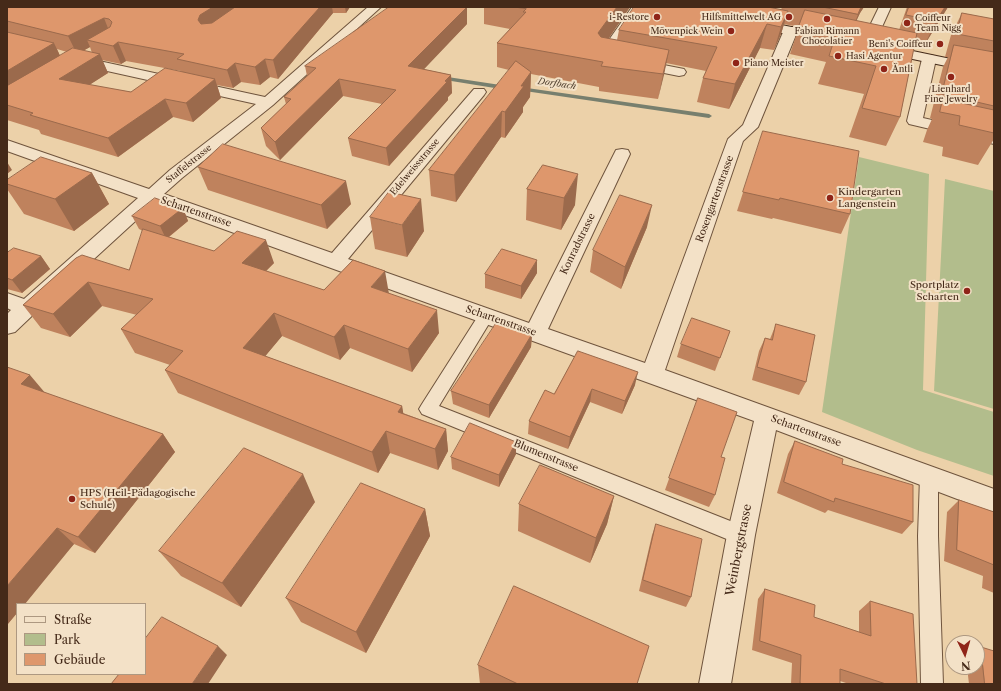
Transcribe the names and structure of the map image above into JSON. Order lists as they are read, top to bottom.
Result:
{
  "streets": {
    "street": [
      "Staffelstrasse",
      "Edelweissstrasse",
      "Rosengartenstrasse",
      "Schartenstrasse",
      "Konradstrasse",
      "Weinbergstrasse"
    ],
    "lane": ["Blumenstrasse"]
  },
  "crossings": [
    ["Staffelstrasse", "Schartenstrasse"],
    ["Edelweissstrasse", "Schartenstrasse"],
    ["Rosengartenstrasse", "Schartenstrasse"],
    ["Schartenstrasse", "Konradstrasse"],
    ["Schartenstrasse", "Blumenstrasse"],
    ["Schartenstrasse", "Weinbergstrasse"],
    ["Blumenstrasse", "Weinbergstrasse"]
  ],
  "water": ["Dorfbach"],
  "places": [
    "i-Restore",
    "Hilfsmittelwelt AG",
    "Fabian Rimann Chocolatier",
    "Coiffeur Team Nigg",
    "Mövenpick Wein",
    "Beni's Coiffeur",
    "Hasi Agentur",
    "Piano Meister",
    "Äntli",
    "Lienhard Fine Jewelry",
    "Kindergarten Langenstein",
    "Sportplatz Scharten",
    "HPS (Heil-Pädagogische Schule)"
  ],
  "legend": ["Straße", "Park", "Gebäude"],
  "north": "bottom"
}
